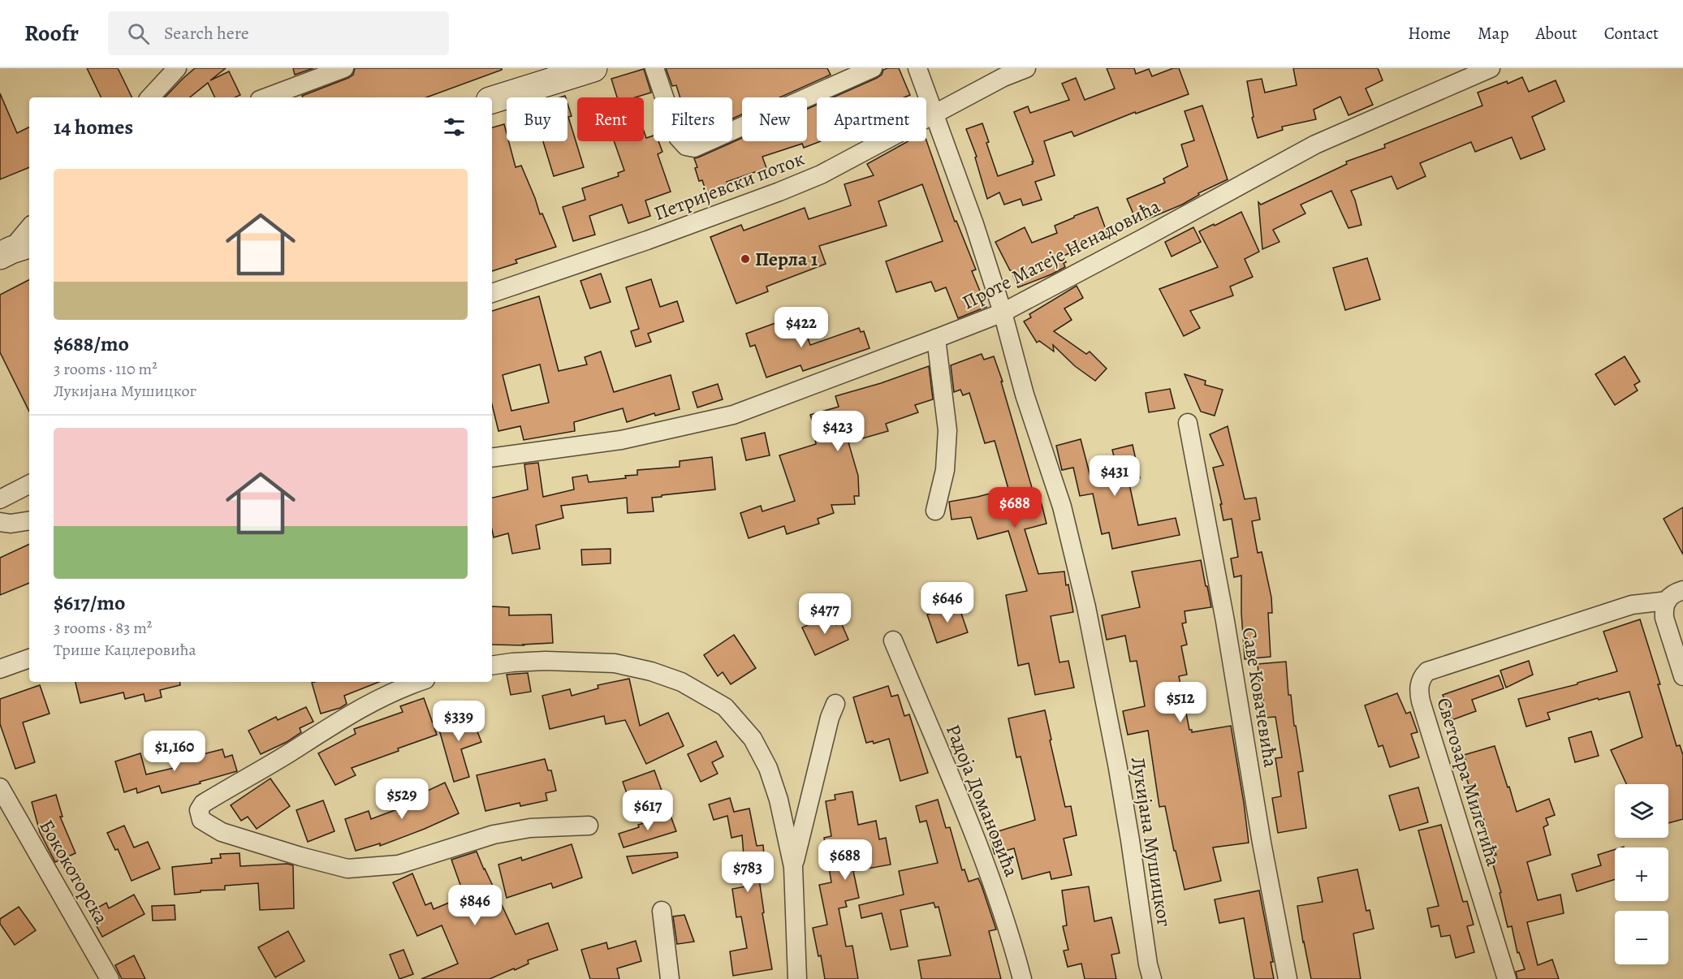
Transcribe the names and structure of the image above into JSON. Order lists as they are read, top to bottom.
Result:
{
  "streets": {
    "street": [
      "Петријевски поток",
      "Проте Матеје Ненадовића",
      "Саве Ковачевића",
      "Светозара Милетића",
      "Радоја Домановића",
      "Лукијана Мушицког",
      "Бококоторска"
    ]
  },
  "crossings": [
    ["Петријевски поток", "Лукијана Мушицког"],
    ["Проте Матеје Ненадовића", "Лукијана Мушицког"]
  ],
  "places": ["Перла 1"],
  "page": {
    "header": "Roofr",
    "search": "Search here",
    "nav": [
      "Home",
      "Map",
      "About",
      "Contact"
    ],
    "chip": [
      "Buy",
      "Rent",
      "Filters",
      "New",
      "Apartment"
    ],
    "heading": "14 homes",
    "list": [
      {
        "name": "$688/mo",
        "note": "3 rooms · 110 m² · Лукијана Мушицког"
      },
      {
        "name": "$617/mo",
        "note": "3 rooms · 83 m² · Трише Кацлеровића"
      }
    ],
    "price": [
      "$422",
      "$423",
      "$431",
      "$688",
      "$646",
      "$477",
      "$512",
      "$339",
      "$1,160",
      "$529",
      "$617",
      "$688",
      "$783",
      "$846"
    ],
    "map_buttons": ["+", "−"]
  }
}
